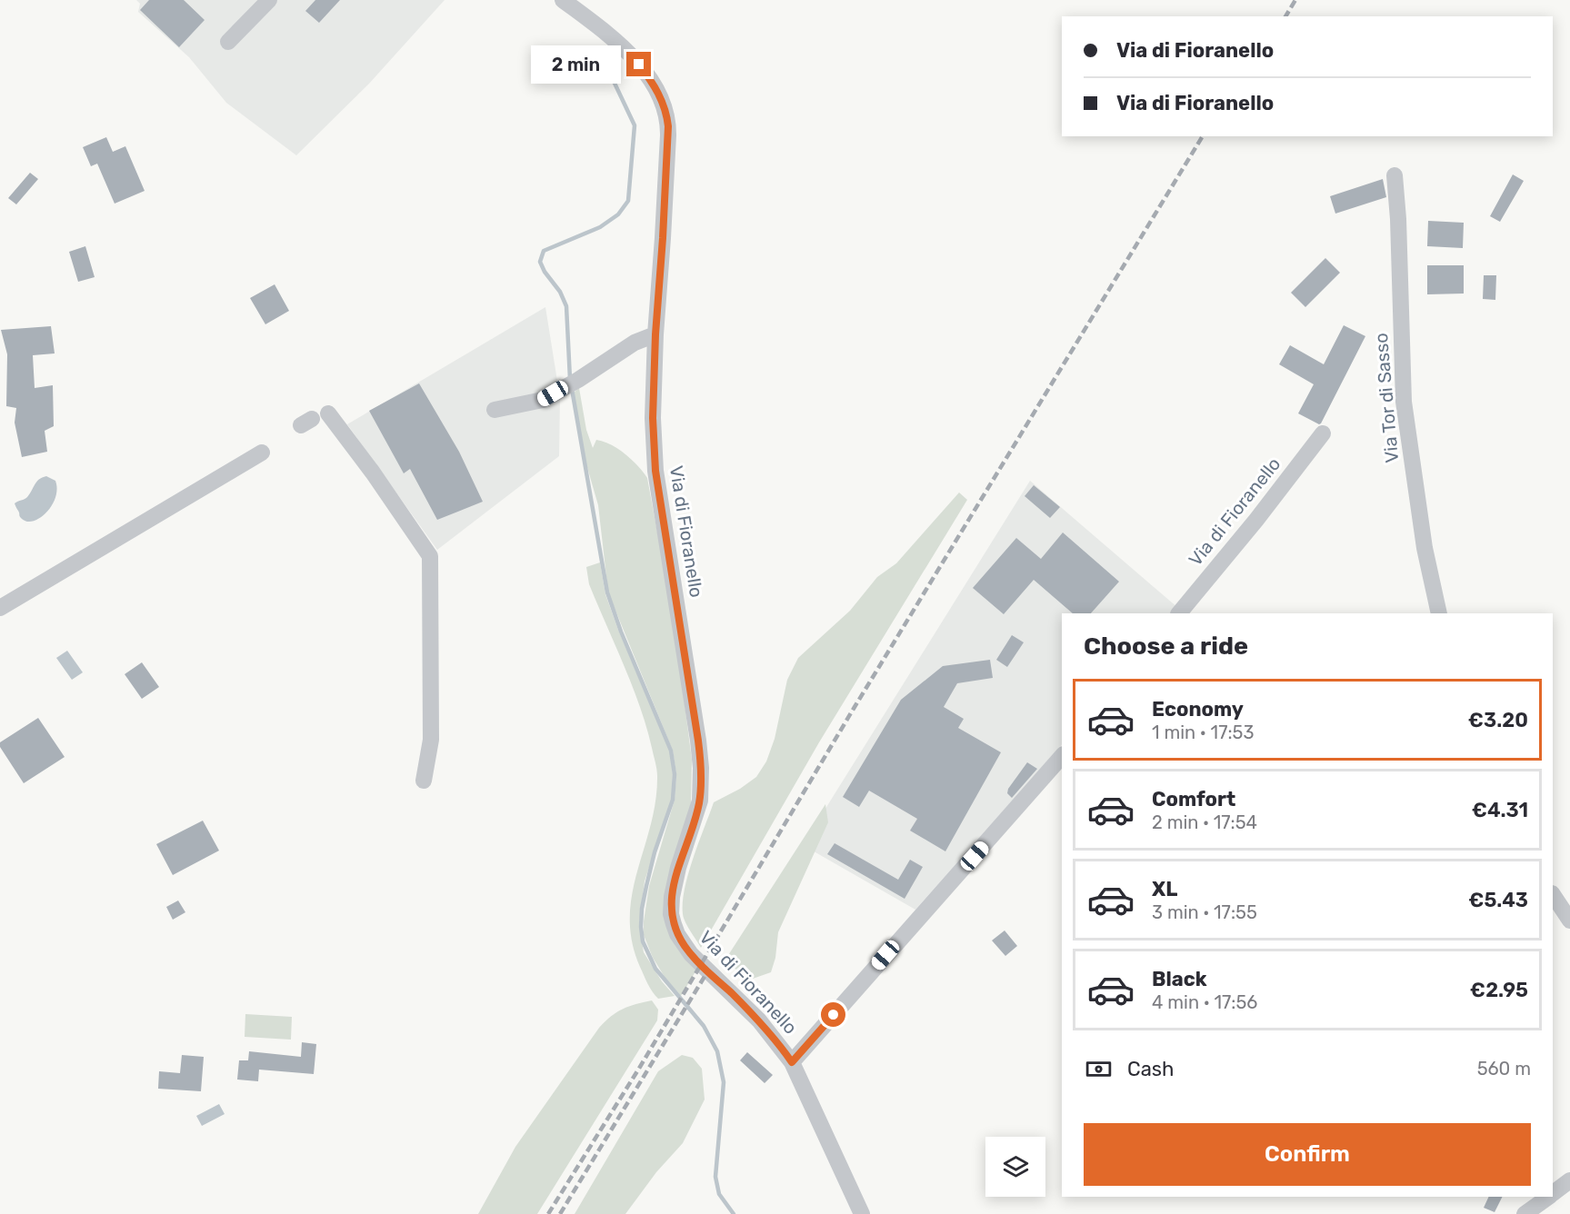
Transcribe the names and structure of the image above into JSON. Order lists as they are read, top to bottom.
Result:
{
  "streets": {
    "street": ["Via Tor di Sasso", "Via di Fioranello"]
  },
  "page": {
    "banner": ["Via di Fioranello", "Via di Fioranello"],
    "bubble": "2 min",
    "heading": "Choose a ride",
    "list": [
      {
        "name": "Economy",
        "note": "1 min · 17:53",
        "value": "€3.20"
      },
      {
        "name": "Comfort",
        "note": "2 min · 17:54",
        "value": "€4.31"
      },
      {
        "name": "XL",
        "note": "3 min · 17:55",
        "value": "€5.43"
      },
      {
        "name": "Black",
        "note": "4 min · 17:56",
        "value": "€2.95"
      }
    ],
    "pay": ["Cash", "560 m"],
    "buttons": "Confirm"
  }
}
